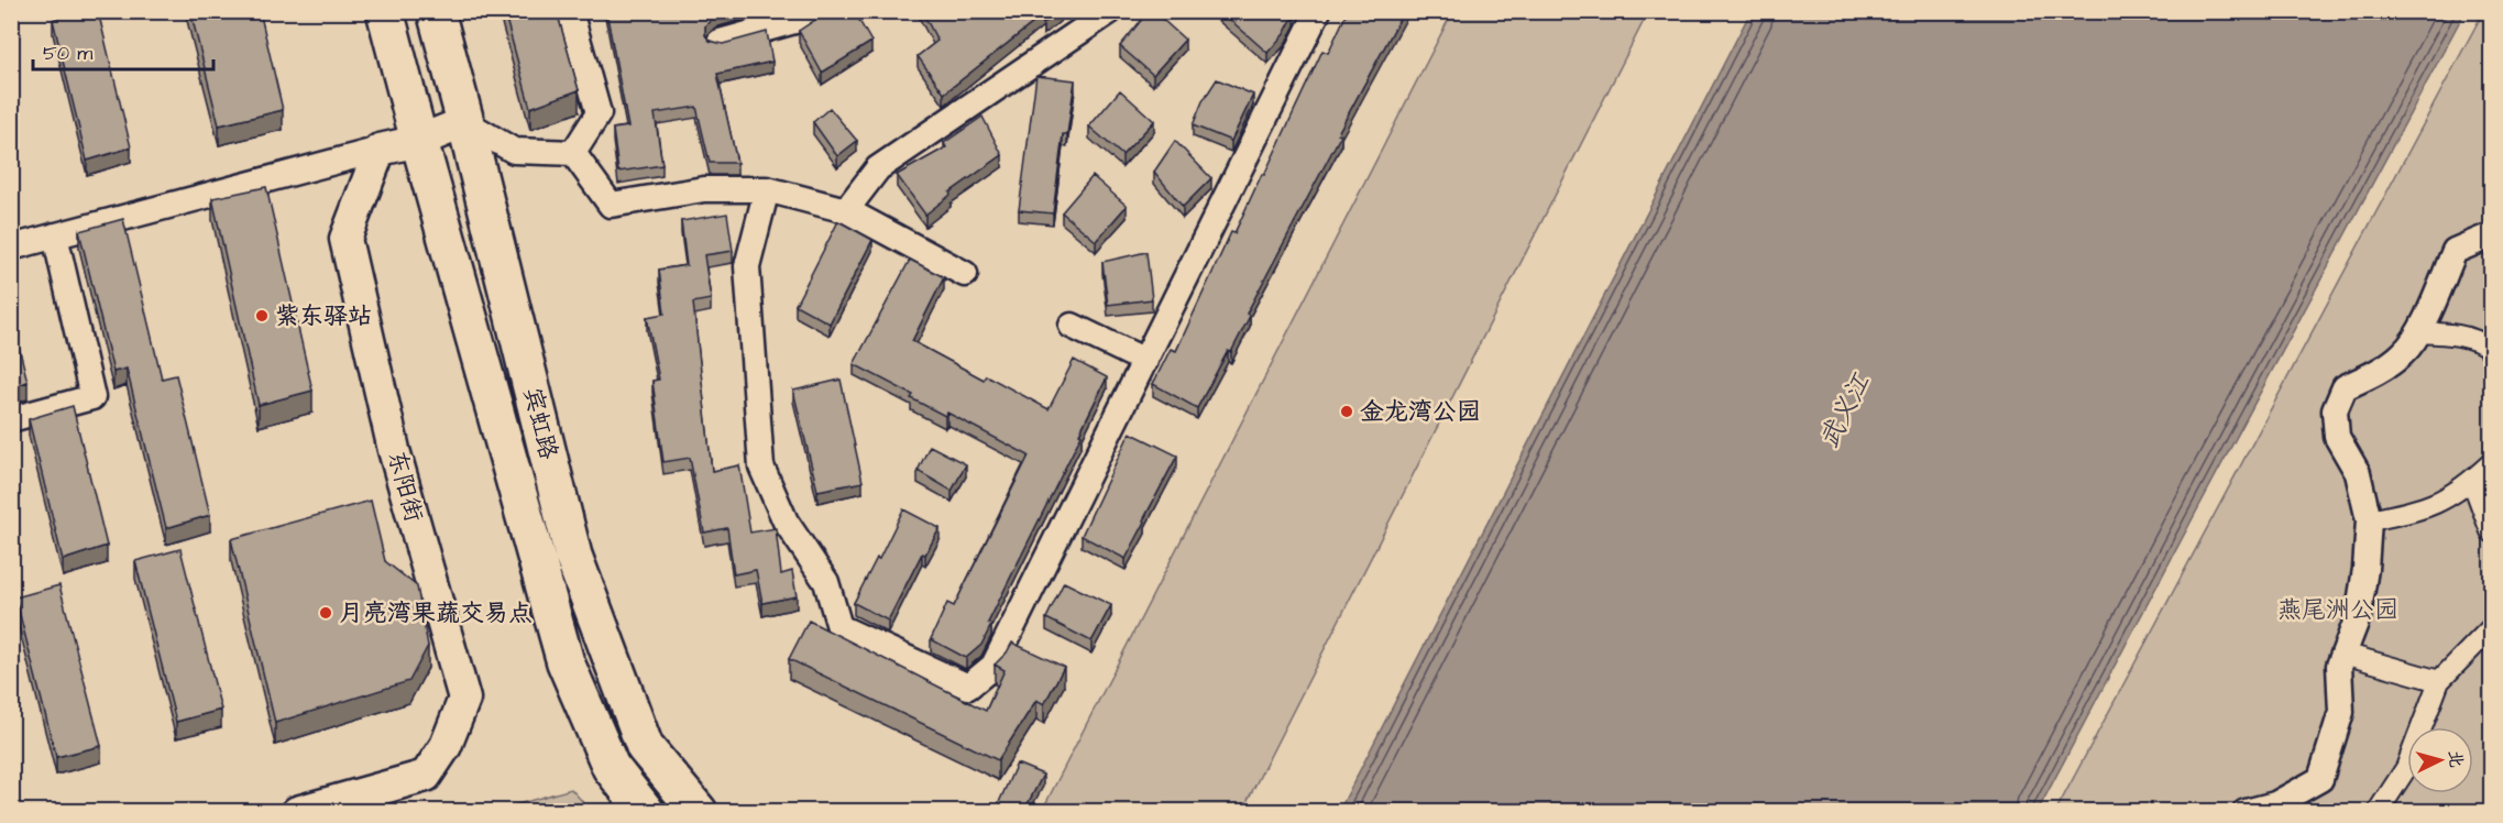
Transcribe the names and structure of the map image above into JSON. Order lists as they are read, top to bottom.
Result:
{
  "streets": {
    "main road": ["宾虹路"],
    "street": ["东阳街"]
  },
  "water": ["武义江"],
  "parks": ["燕尾洲公园"],
  "places": ["紫东驿站", "金龙湾公园", "月亮湾果蔬交易点"],
  "scale_bar": "50 m",
  "north": "right"
}
